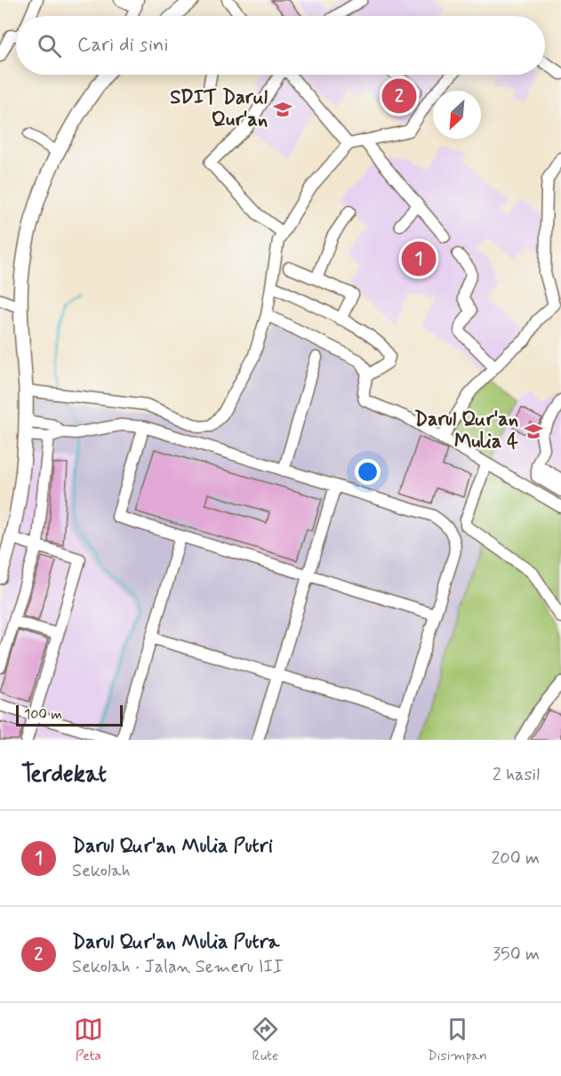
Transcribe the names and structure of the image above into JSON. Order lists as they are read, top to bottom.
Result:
{
  "places": {
    "school or university": ["SDIT Darul Qur'an", "Darul Qur'an Mulia 4"]
  },
  "scale_bar": "100 m",
  "north": "bottom left",
  "page": {
    "search": "Cari di sini",
    "pins": ["2", "1"],
    "scale": "100 m",
    "heading": ["Terdekat", "2 hasil"],
    "list": [
      {
        "mark": "1",
        "name": "Darul Qur'an Mulia Putri",
        "note": "Sekolah",
        "value": "200 m"
      },
      {
        "mark": "2",
        "name": "Darul Qur'an Mulia Putra",
        "note": "Sekolah · Jalan Semeru III",
        "value": "350 m"
      }
    ],
    "nav": ["Peta", "Rute", "Disimpan"]
  }
}
